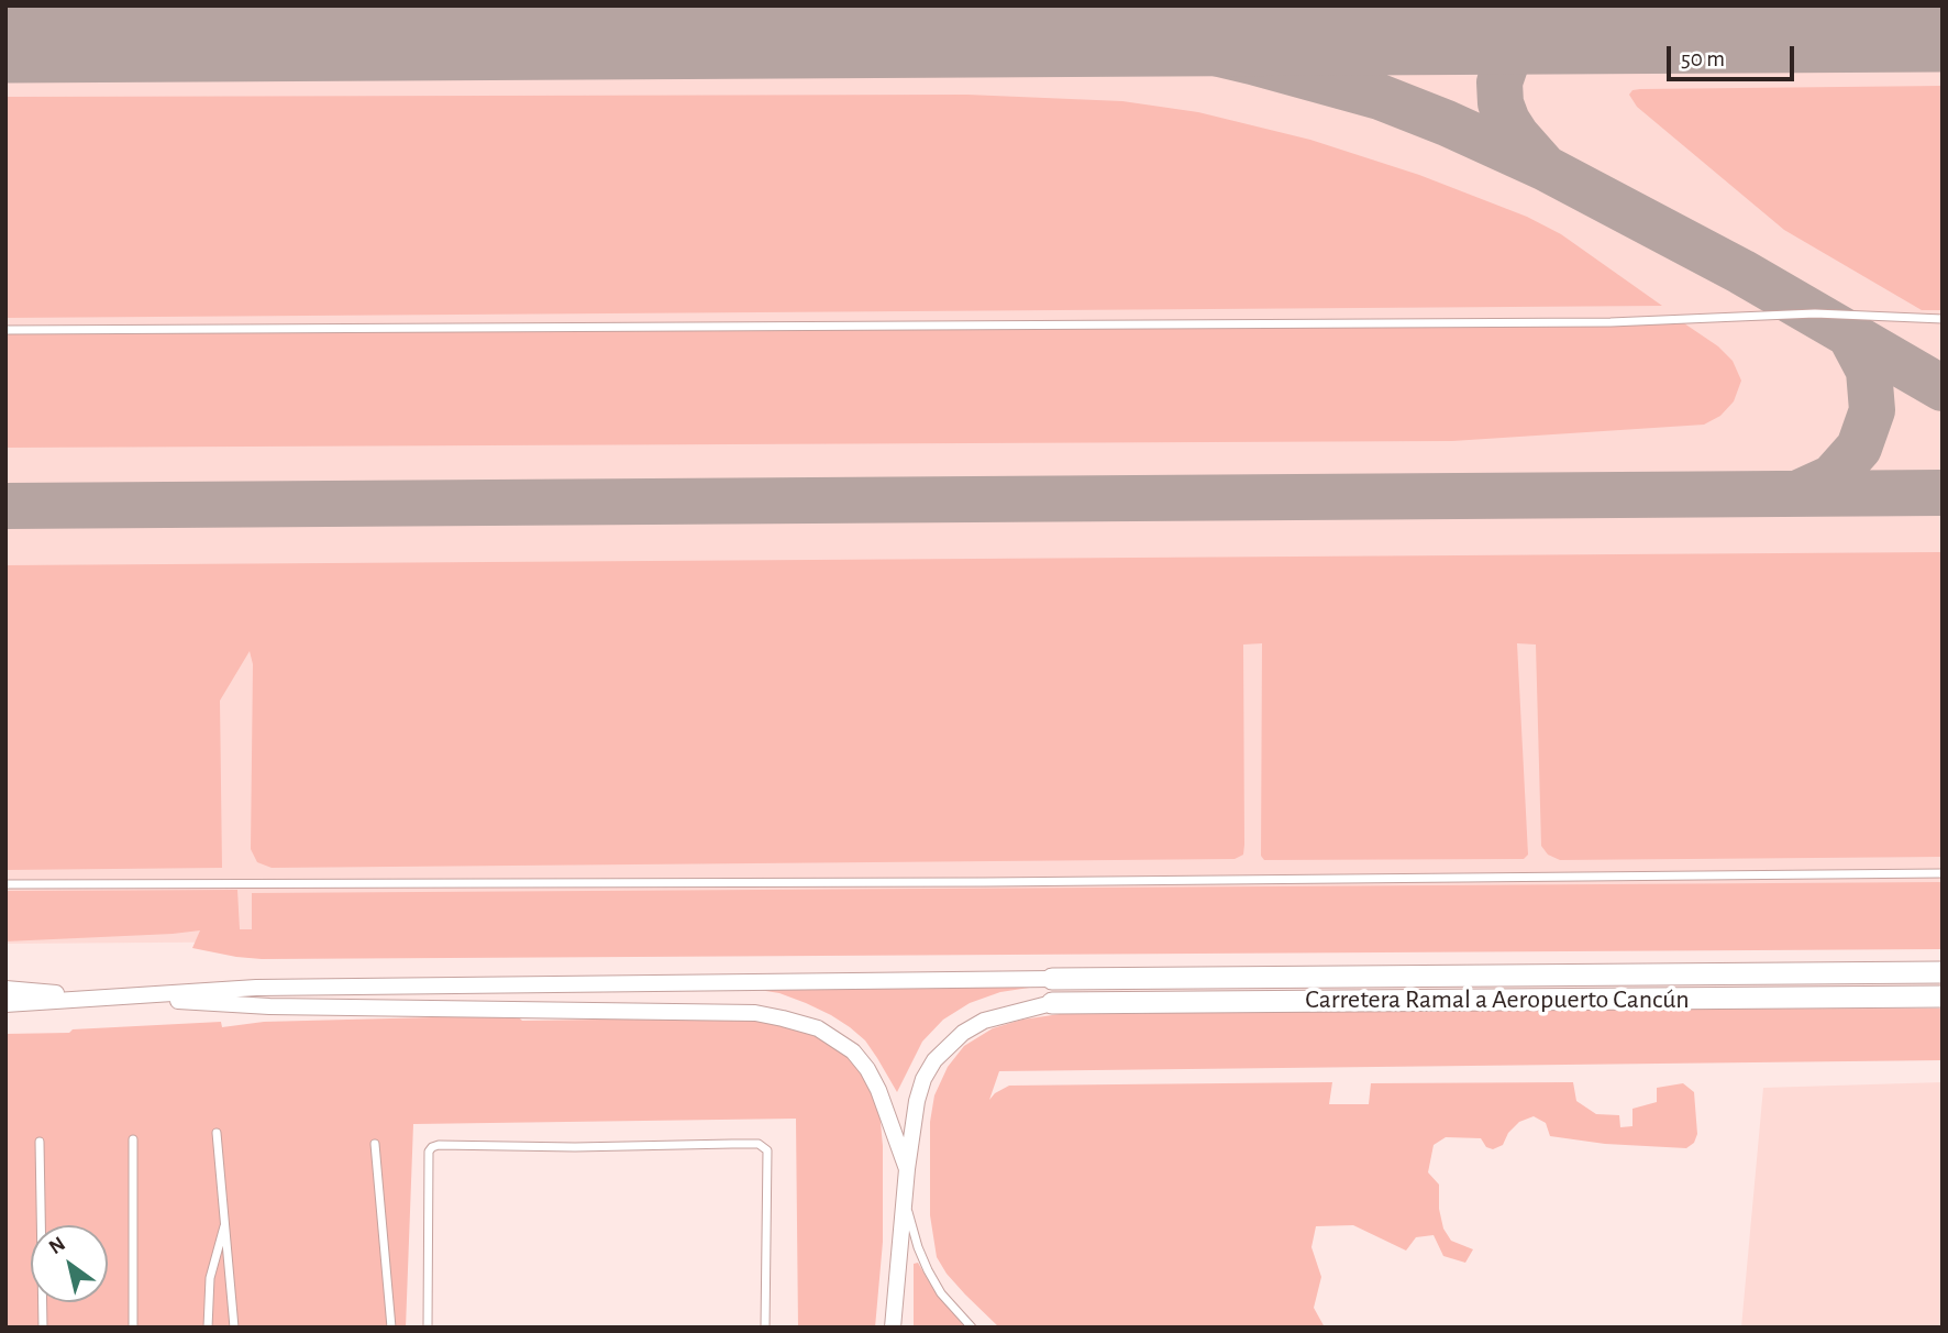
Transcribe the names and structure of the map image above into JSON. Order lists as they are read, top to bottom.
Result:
{
  "streets": {
    "main road": ["Carretera Ramal a Aeropuerto Cancún"]
  },
  "scale_bar": "50 m",
  "north": "top left"
}
